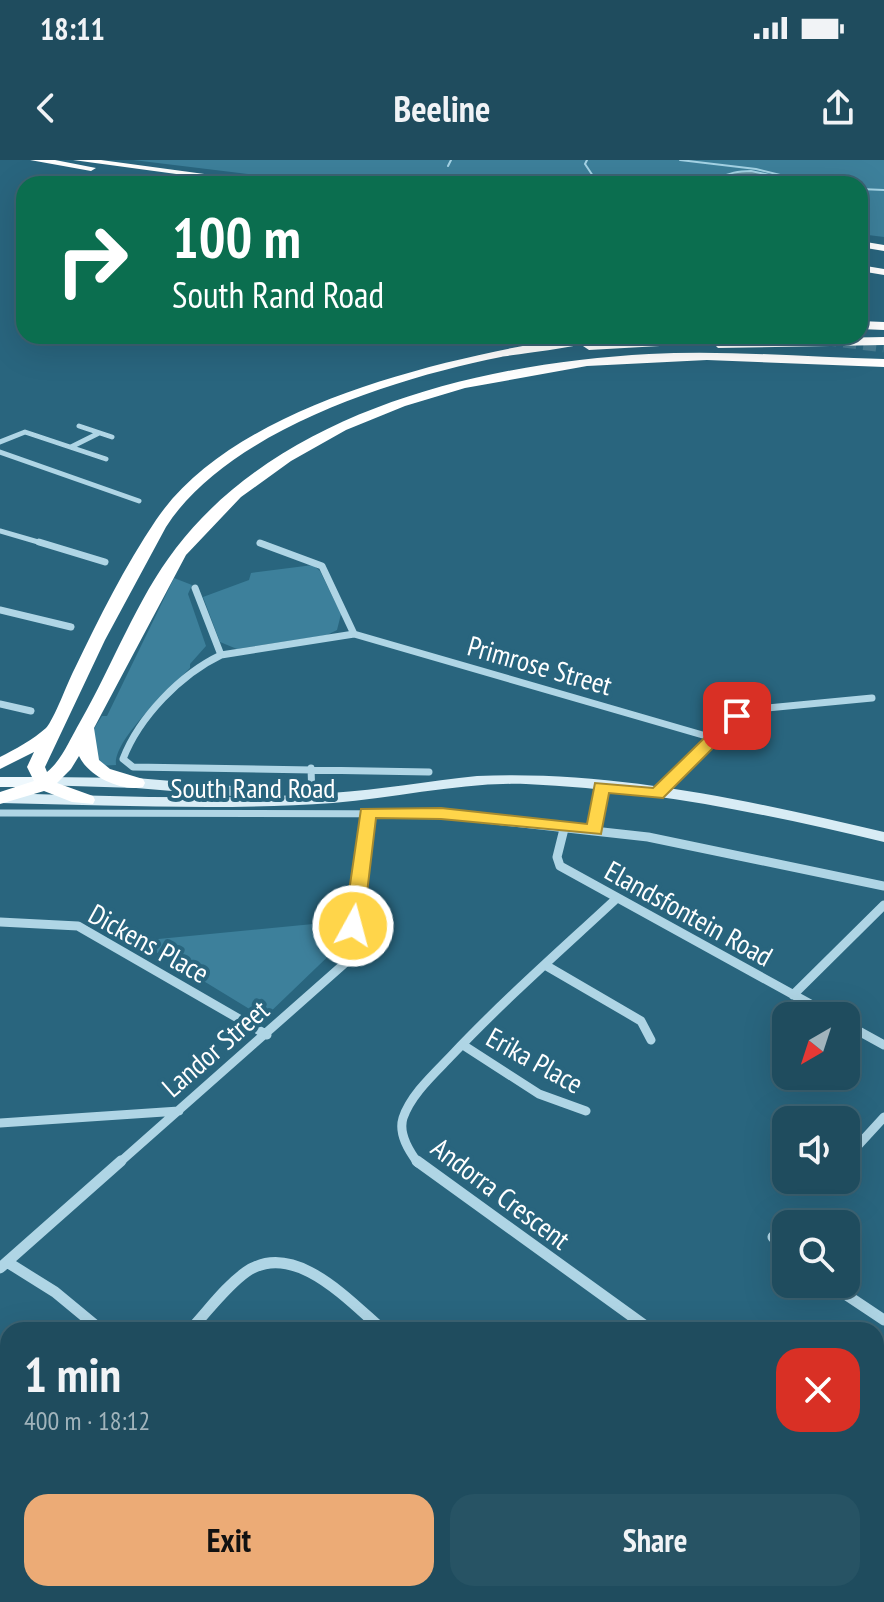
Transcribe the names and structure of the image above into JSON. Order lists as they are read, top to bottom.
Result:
{
  "streets": {
    "main road": ["South Rand Road"],
    "street": [
      "Primrose Street",
      "Elandsfontein Road",
      "Dickens Place",
      "Landor Street",
      "Erika Place",
      "Andorra Crescent"
    ]
  },
  "crossings": [
    ["Primrose Street", "South Rand Road"],
    ["South Rand Road", "Elandsfontein Road"],
    ["South Rand Road", "Landor Street"],
    ["Elandsfontein Road", "Andorra Crescent"],
    ["Dickens Place", "Landor Street"],
    ["Erika Place", "Andorra Crescent"]
  ],
  "north": "bottom left",
  "page": {
    "status": "18:11",
    "header": "Beeline",
    "turn": ["100 m", "South Rand Road"],
    "heading": ["1 min", "400 m · 18:12"],
    "buttons": ["Exit", "Share"]
  }
}
